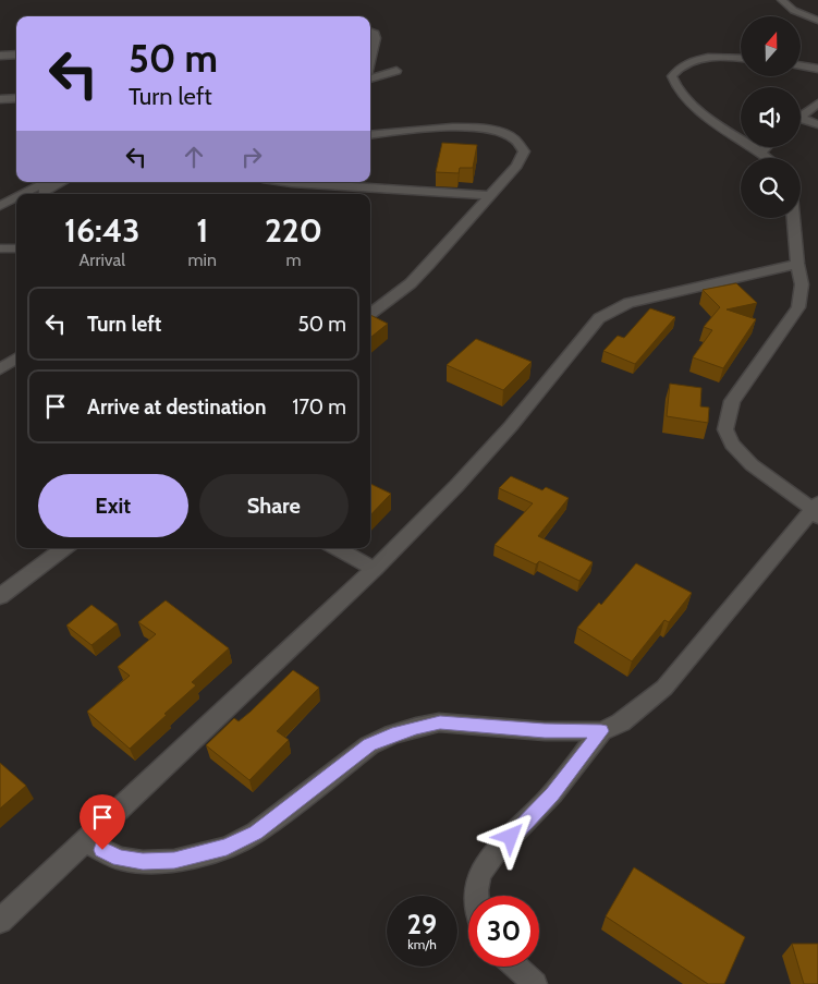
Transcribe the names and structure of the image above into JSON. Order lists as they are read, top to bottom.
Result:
{
  "north": "top",
  "page": {
    "turn": ["50 m", "Turn left"],
    "eta": [
      "16:43",
      "Arrival",
      "1",
      "min",
      "220",
      "m"
    ],
    "list": [
      {
        "name": "Turn left",
        "value": "50 m"
      },
      {
        "name": "Arrive at destination",
        "value": "170 m"
      }
    ],
    "buttons": ["Exit", "Share"],
    "speed": "29 km/h",
    "limit": "30"
  }
}
